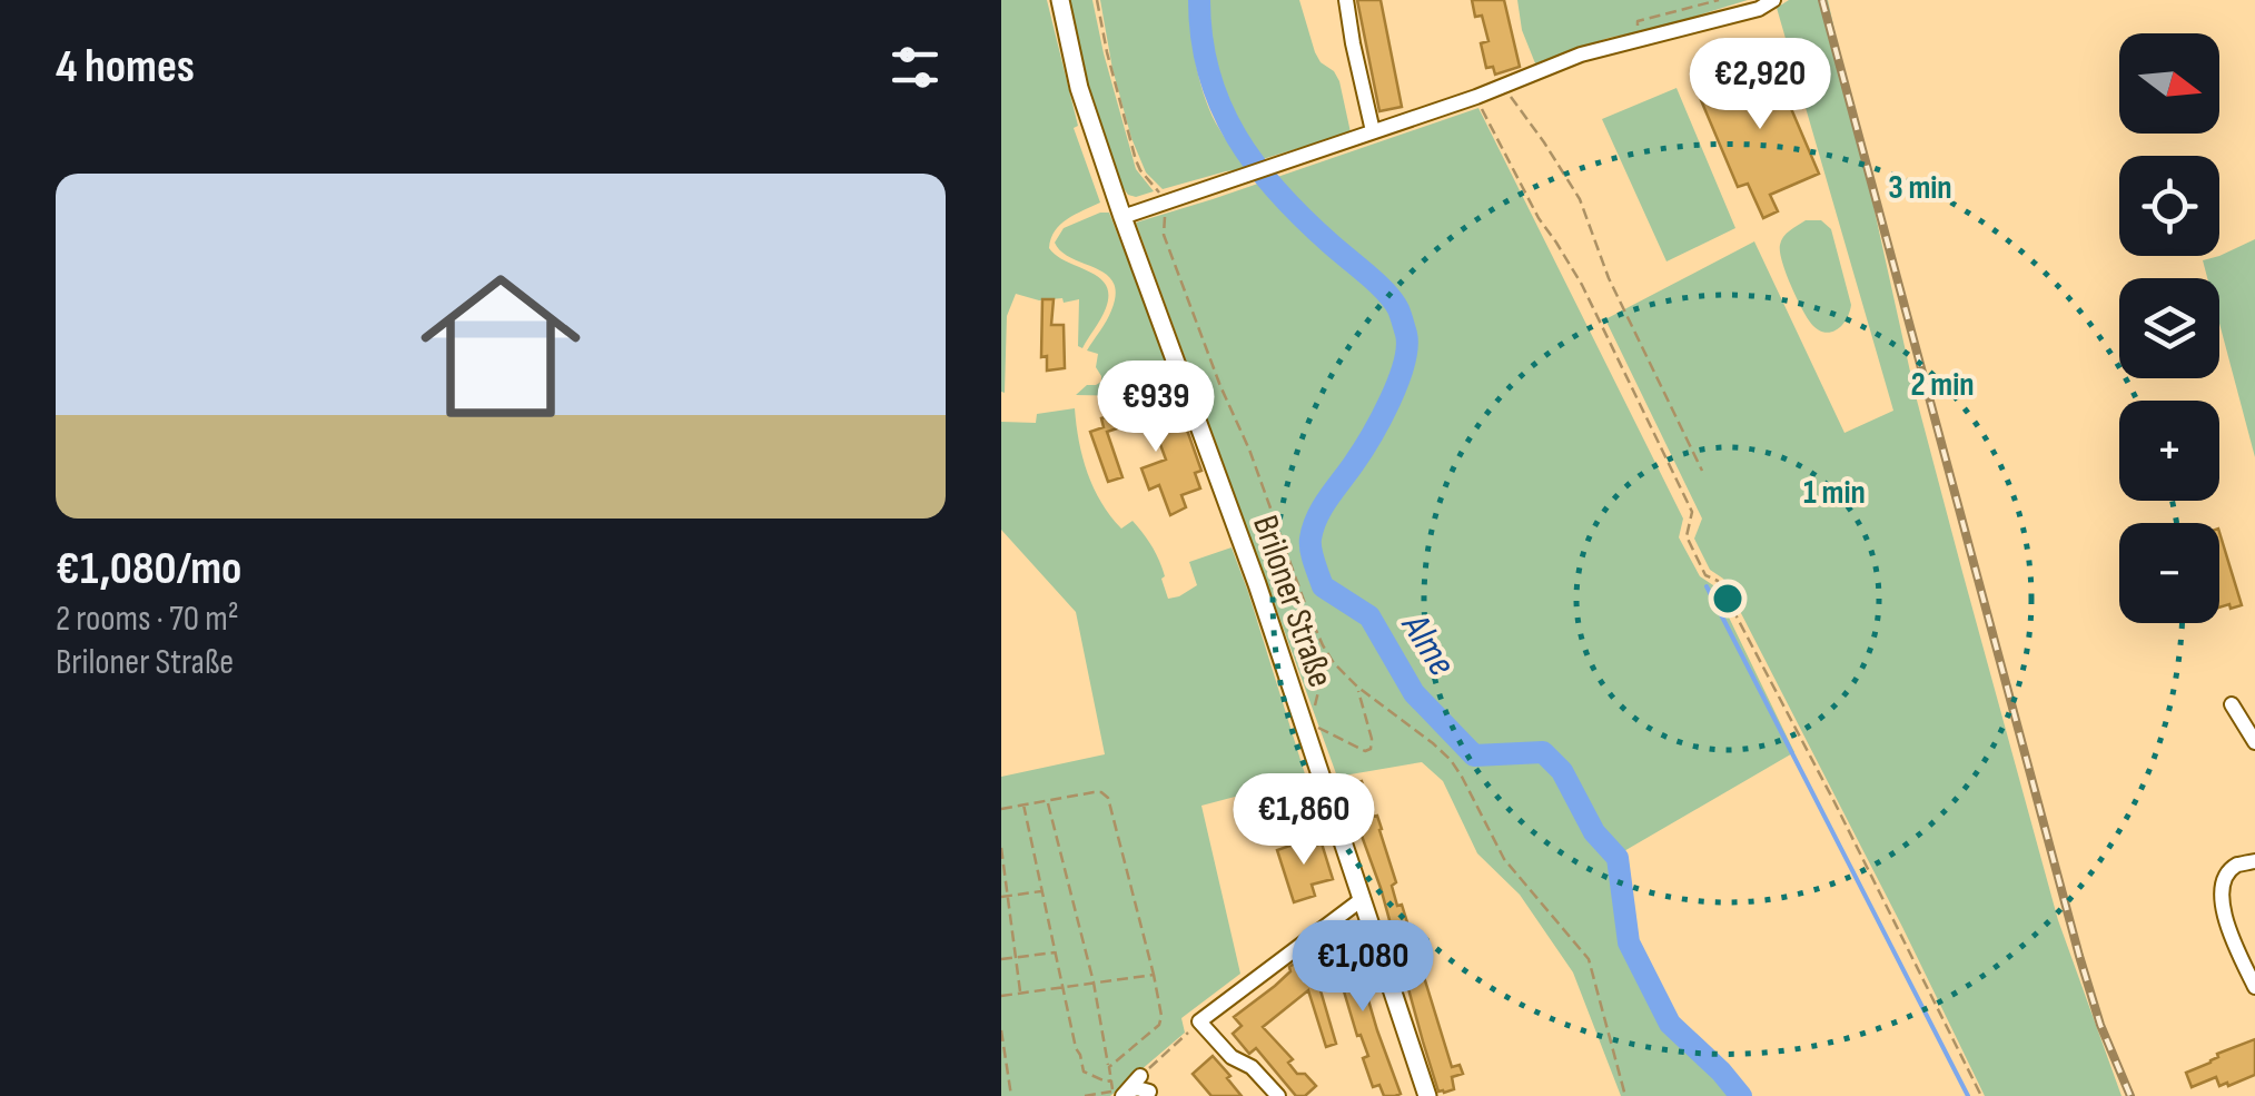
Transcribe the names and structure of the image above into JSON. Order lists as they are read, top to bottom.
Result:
{
  "streets": {
    "main road": ["Briloner Straße"]
  },
  "water": ["Alme"],
  "north": "right",
  "page": {
    "heading": "4 homes",
    "map_buttons": ["+", "−"],
    "price": [
      "€2,920",
      "€939",
      "€1,860",
      "€1,080"
    ],
    "list": [
      {
        "name": "€1,080/mo",
        "note": "2 rooms · 70 m² · Briloner Straße"
      }
    ]
  },
  "rings": ["3 min", "2 min", "1 min"]
}
